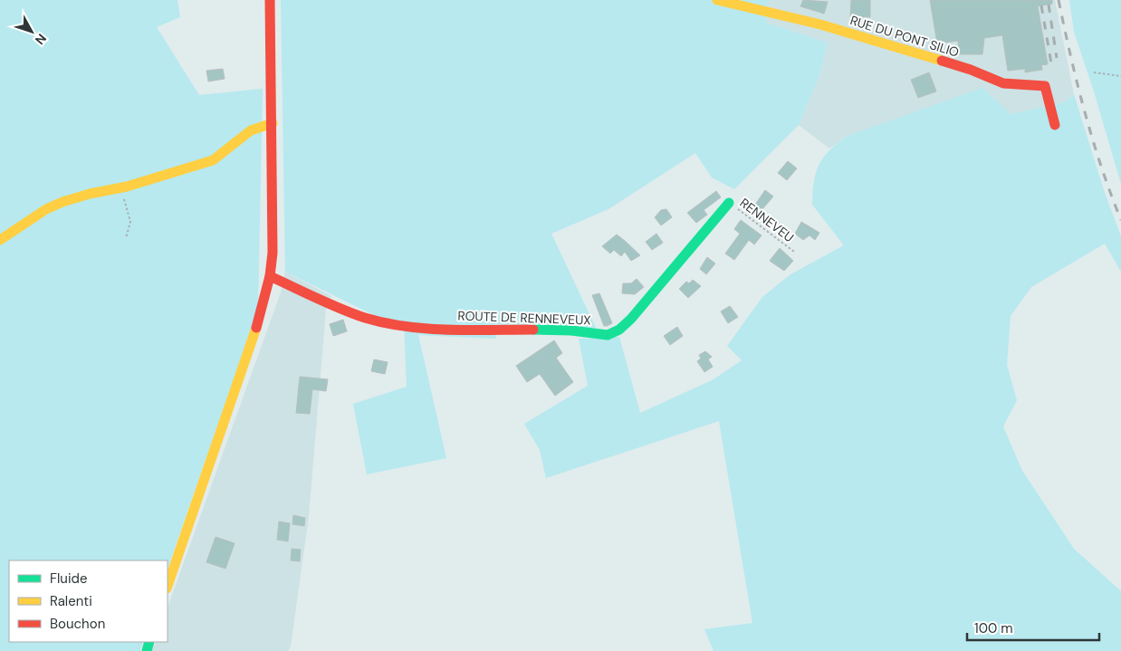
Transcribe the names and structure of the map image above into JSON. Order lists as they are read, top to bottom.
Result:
{
  "streets": {
    "street": ["RUE DU PONT SILIO", "ROUTE DE RENNEVEUX"],
    "path": ["RENNEVEU"]
  },
  "crossings": [
    ["RENNEVEU", "ROUTE DE RENNEVEUX"]
  ],
  "legend": ["Fluide", "Ralenti", "Bouchon"],
  "scale_bar": "100 m",
  "north": "bottom right"
}
